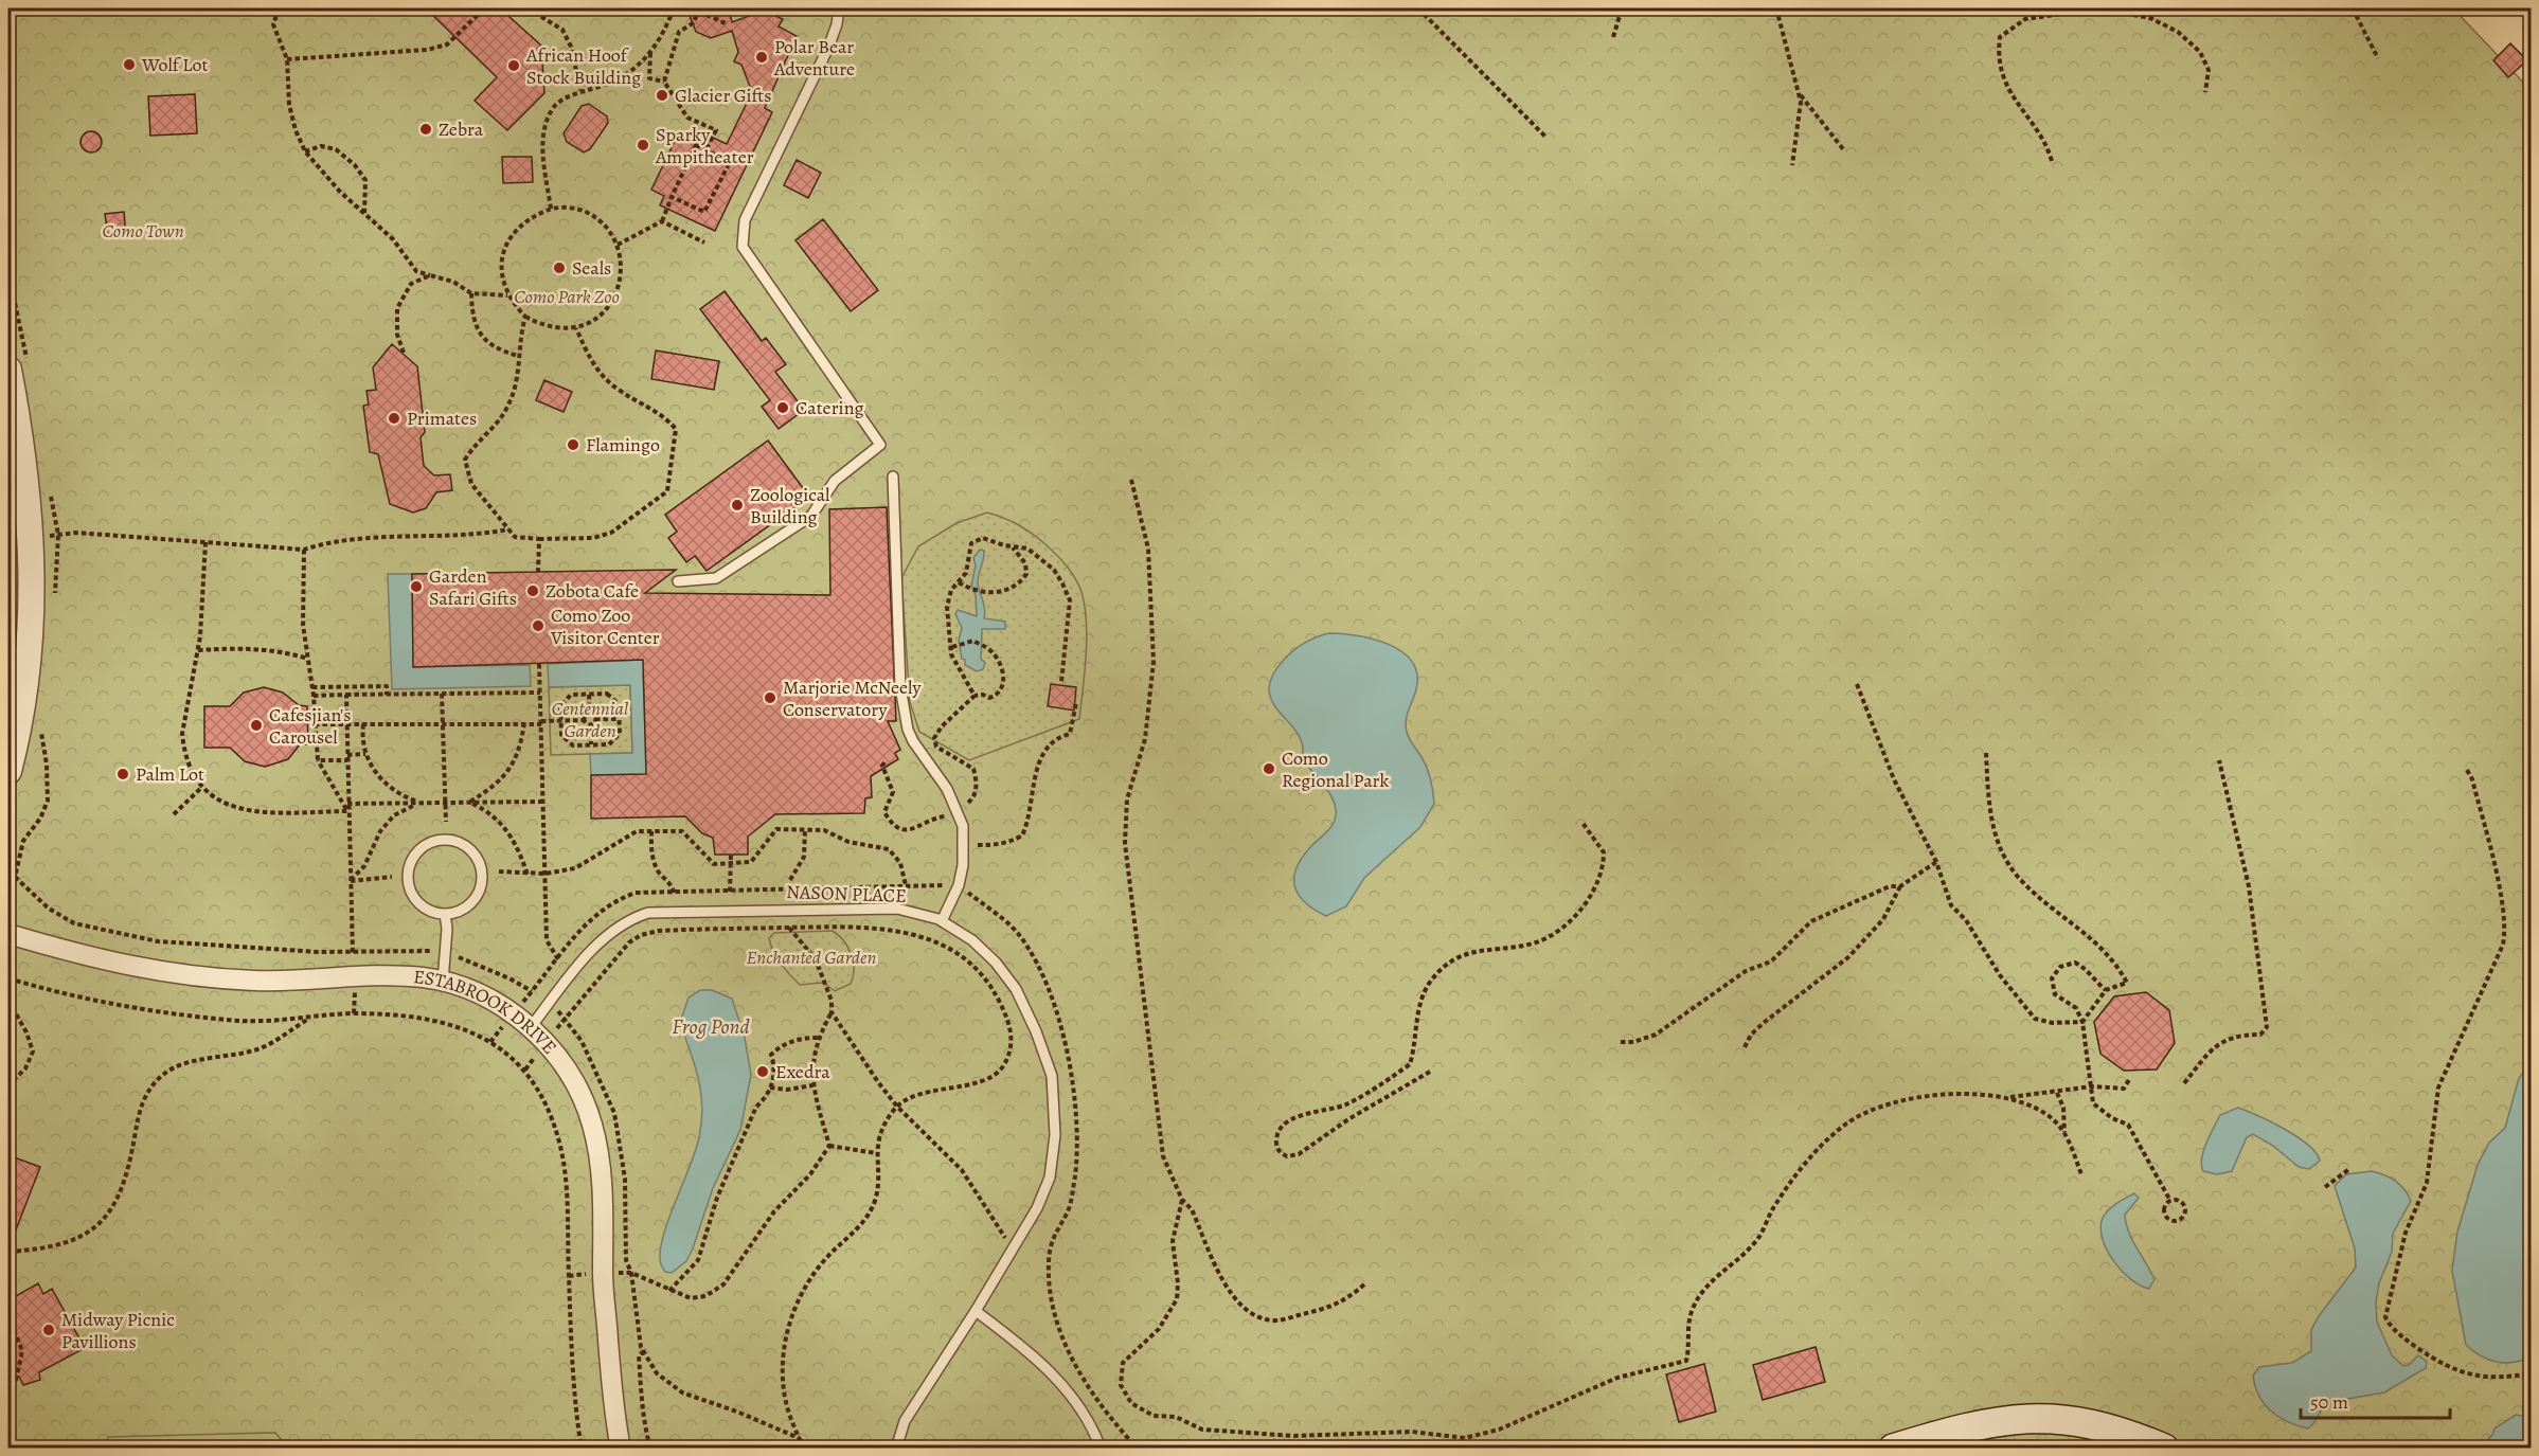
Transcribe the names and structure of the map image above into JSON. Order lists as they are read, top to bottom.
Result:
{
  "streets": {
    "street": ["ESTABROOK DRIVE"],
    "lane": ["NASON PLACE"]
  },
  "crossings": [
    ["NASON PLACE", "ESTABROOK DRIVE"]
  ],
  "water": ["Frog Pond"],
  "parks": [
    "Como Town",
    "Como Park Zoo",
    "Centennial Garden",
    "Enchanted Garden"
  ],
  "places": [
    "Polar Bear Adventure",
    "Wolf Lot",
    "African Hoof Stock Building",
    "Glacier Gifts",
    "Zebra",
    "Sparky Ampitheater",
    "Seals",
    "Catering",
    "Primates",
    "Flamingo",
    "Zoological Building",
    "Garden Safari Gifts",
    "Zobota Cafe",
    "Como Zoo Visitor Center",
    "Marjorie McNeely Conservatory",
    "Cafesjian's Carousel",
    "Como Regional Park",
    "Palm Lot",
    "Exedra",
    "Midway Picnic Pavillions"
  ],
  "scale_bar": "50 m"
}
